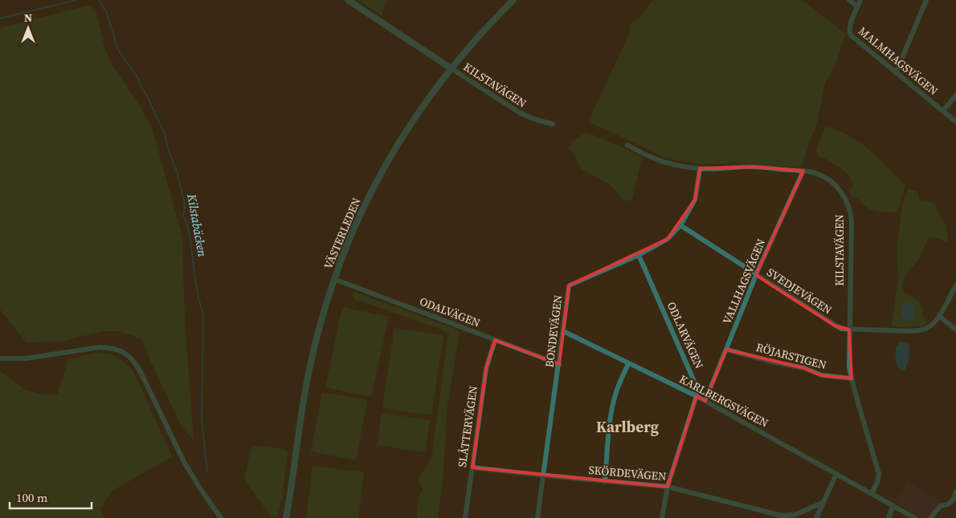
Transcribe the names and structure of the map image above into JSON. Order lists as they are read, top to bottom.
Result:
{
  "streets": {
    "street": [
      "MALMHAGSVÄGEN",
      "KILSTAVÄGEN",
      "VÄSTERLEDEN",
      "VALLHAGSVÄGEN",
      "SVEDJEVÄGEN",
      "ODALVÄGEN",
      "BONDEVÄGEN",
      "ODLARVÄGEN",
      "RÖJARSTIGEN",
      "KARLBERGSVÄGEN",
      "SLÅTTERVÄGEN",
      "SKÖRDEVÄGEN"
    ]
  },
  "crossings": [
    ["KILSTAVÄGEN", "VÄSTERLEDEN"],
    ["KILSTAVÄGEN", "VALLHAGSVÄGEN"],
    ["KILSTAVÄGEN", "SVEDJEVÄGEN"],
    ["KILSTAVÄGEN", "BONDEVÄGEN"],
    ["KILSTAVÄGEN", "RÖJARSTIGEN"],
    ["KILSTAVÄGEN", "KARLBERGSVÄGEN"],
    ["VÄSTERLEDEN", "ODALVÄGEN"],
    ["VALLHAGSVÄGEN", "SVEDJEVÄGEN"],
    ["VALLHAGSVÄGEN", "RÖJARSTIGEN"],
    ["VALLHAGSVÄGEN", "KARLBERGSVÄGEN"],
    ["SVEDJEVÄGEN", "BONDEVÄGEN"],
    ["ODALVÄGEN", "BONDEVÄGEN"],
    ["ODALVÄGEN", "SLÅTTERVÄGEN"],
    ["BONDEVÄGEN", "ODLARVÄGEN"],
    ["BONDEVÄGEN", "KARLBERGSVÄGEN"],
    ["BONDEVÄGEN", "SKÖRDEVÄGEN"],
    ["ODLARVÄGEN", "KARLBERGSVÄGEN"],
    ["ODLARVÄGEN", "SKÖRDEVÄGEN"],
    ["SLÅTTERVÄGEN", "SKÖRDEVÄGEN"]
  ],
  "districts": ["Karlberg"],
  "water": ["Kilstabäcken"],
  "scale_bar": "100 m",
  "north": "top"
}
